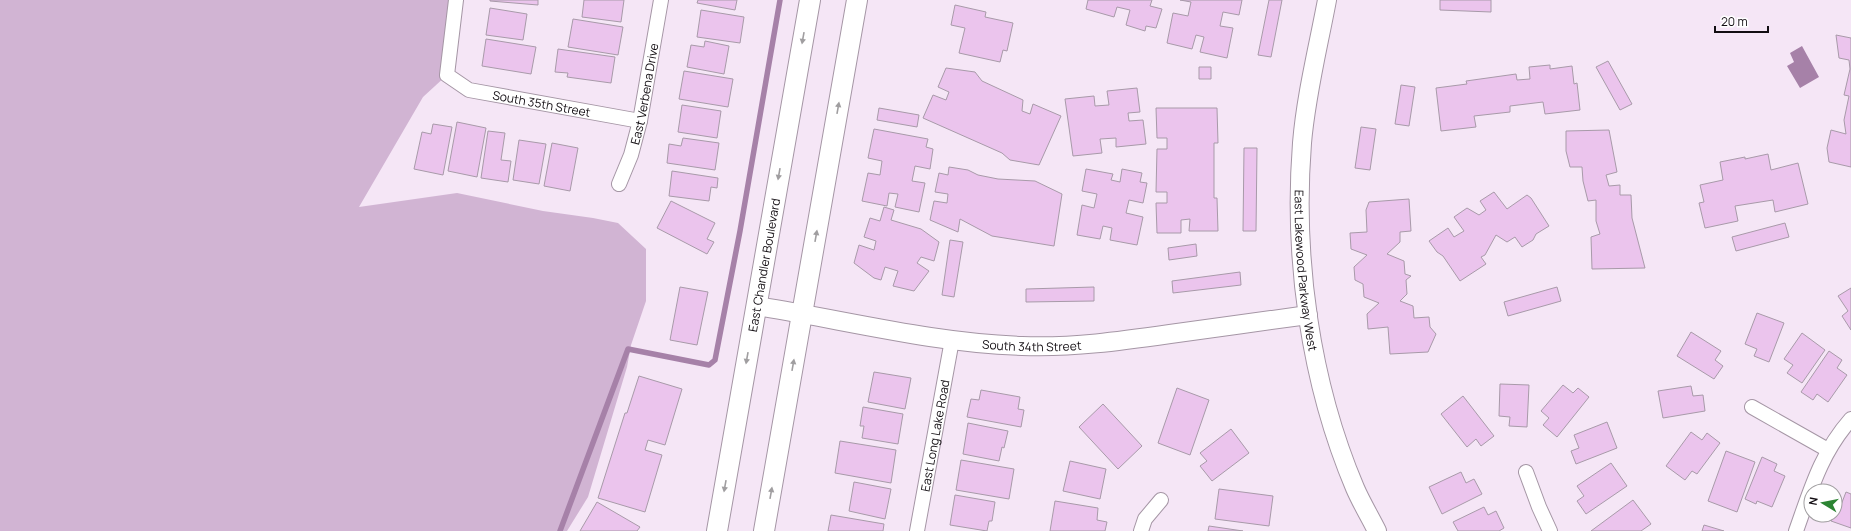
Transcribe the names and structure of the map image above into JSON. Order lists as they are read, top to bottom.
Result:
{
  "streets": {
    "main road": ["East Chandler Boulevard"],
    "street": [
      "East Verbena Drive",
      "South 35th Street",
      "East Lakewood Parkway West",
      "South 34th Street",
      "East Long Lake Road"
    ]
  },
  "crossings": [
    ["East Verbena Drive", "South 35th Street"],
    ["East Chandler Boulevard", "South 34th Street"],
    ["East Lakewood Parkway West", "South 34th Street"],
    ["South 34th Street", "East Long Lake Road"]
  ],
  "scale_bar": "20 m",
  "north": "left"
}
